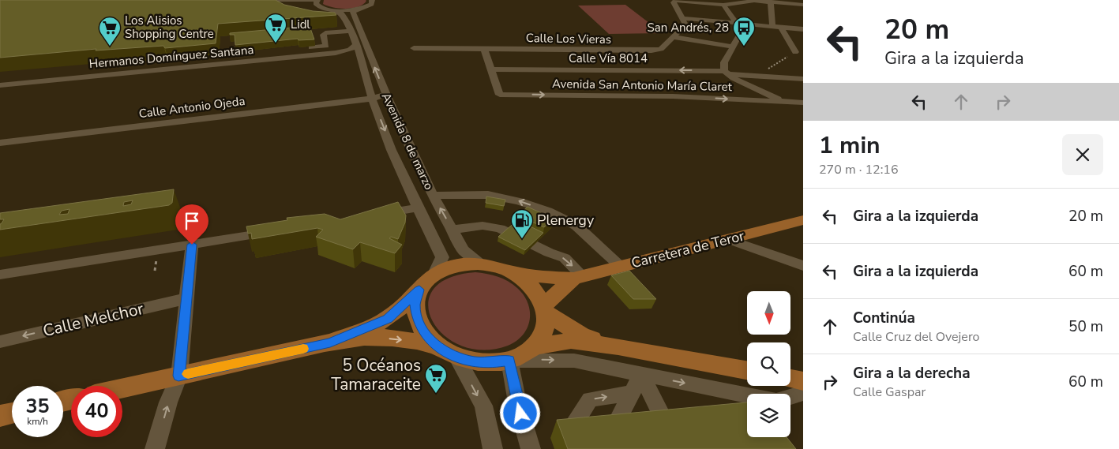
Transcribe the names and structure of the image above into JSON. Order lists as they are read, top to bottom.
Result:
{
  "streets": {
    "main road": ["Carretera de Teror"],
    "street": [
      "Calle Los Vieras",
      "Hermanos Domínguez Santana",
      "Calle Vía 8014",
      "Avenida San Antonio María Claret",
      "Calle Antonio Ojeda",
      "Avenida 8 de marzo",
      "Calle Melchor"
    ]
  },
  "crossings": [
    ["Hermanos Domínguez Santana", "Avenida 8 de marzo"],
    ["Calle Vía 8014", "Avenida San Antonio María Claret"],
    ["Calle Antonio Ojeda", "Avenida 8 de marzo"],
    ["Avenida 8 de marzo", "Carretera de Teror"]
  ],
  "places": {
    "supermarket": ["Lidl", "Los Alisios Shopping Centre", "5 Océanos Tamaraceite"],
    "bus stop": ["San Andrés, 28"],
    "fuel station": ["Plenergy"]
  },
  "north": "bottom",
  "page": {
    "turn": ["20 m", "Gira a la izquierda"],
    "heading": ["1 min", "270 m · 12:16"],
    "list": [
      {
        "name": "Gira a la izquierda",
        "value": "20 m"
      },
      {
        "name": "Gira a la izquierda",
        "value": "60 m"
      },
      {
        "name": "Continúa",
        "note": "Calle Cruz del Ovejero",
        "value": "50 m"
      },
      {
        "name": "Gira a la derecha",
        "note": "Calle Gaspar",
        "value": "60 m"
      }
    ],
    "speed": "35 km/h",
    "limit": "40"
  }
}
